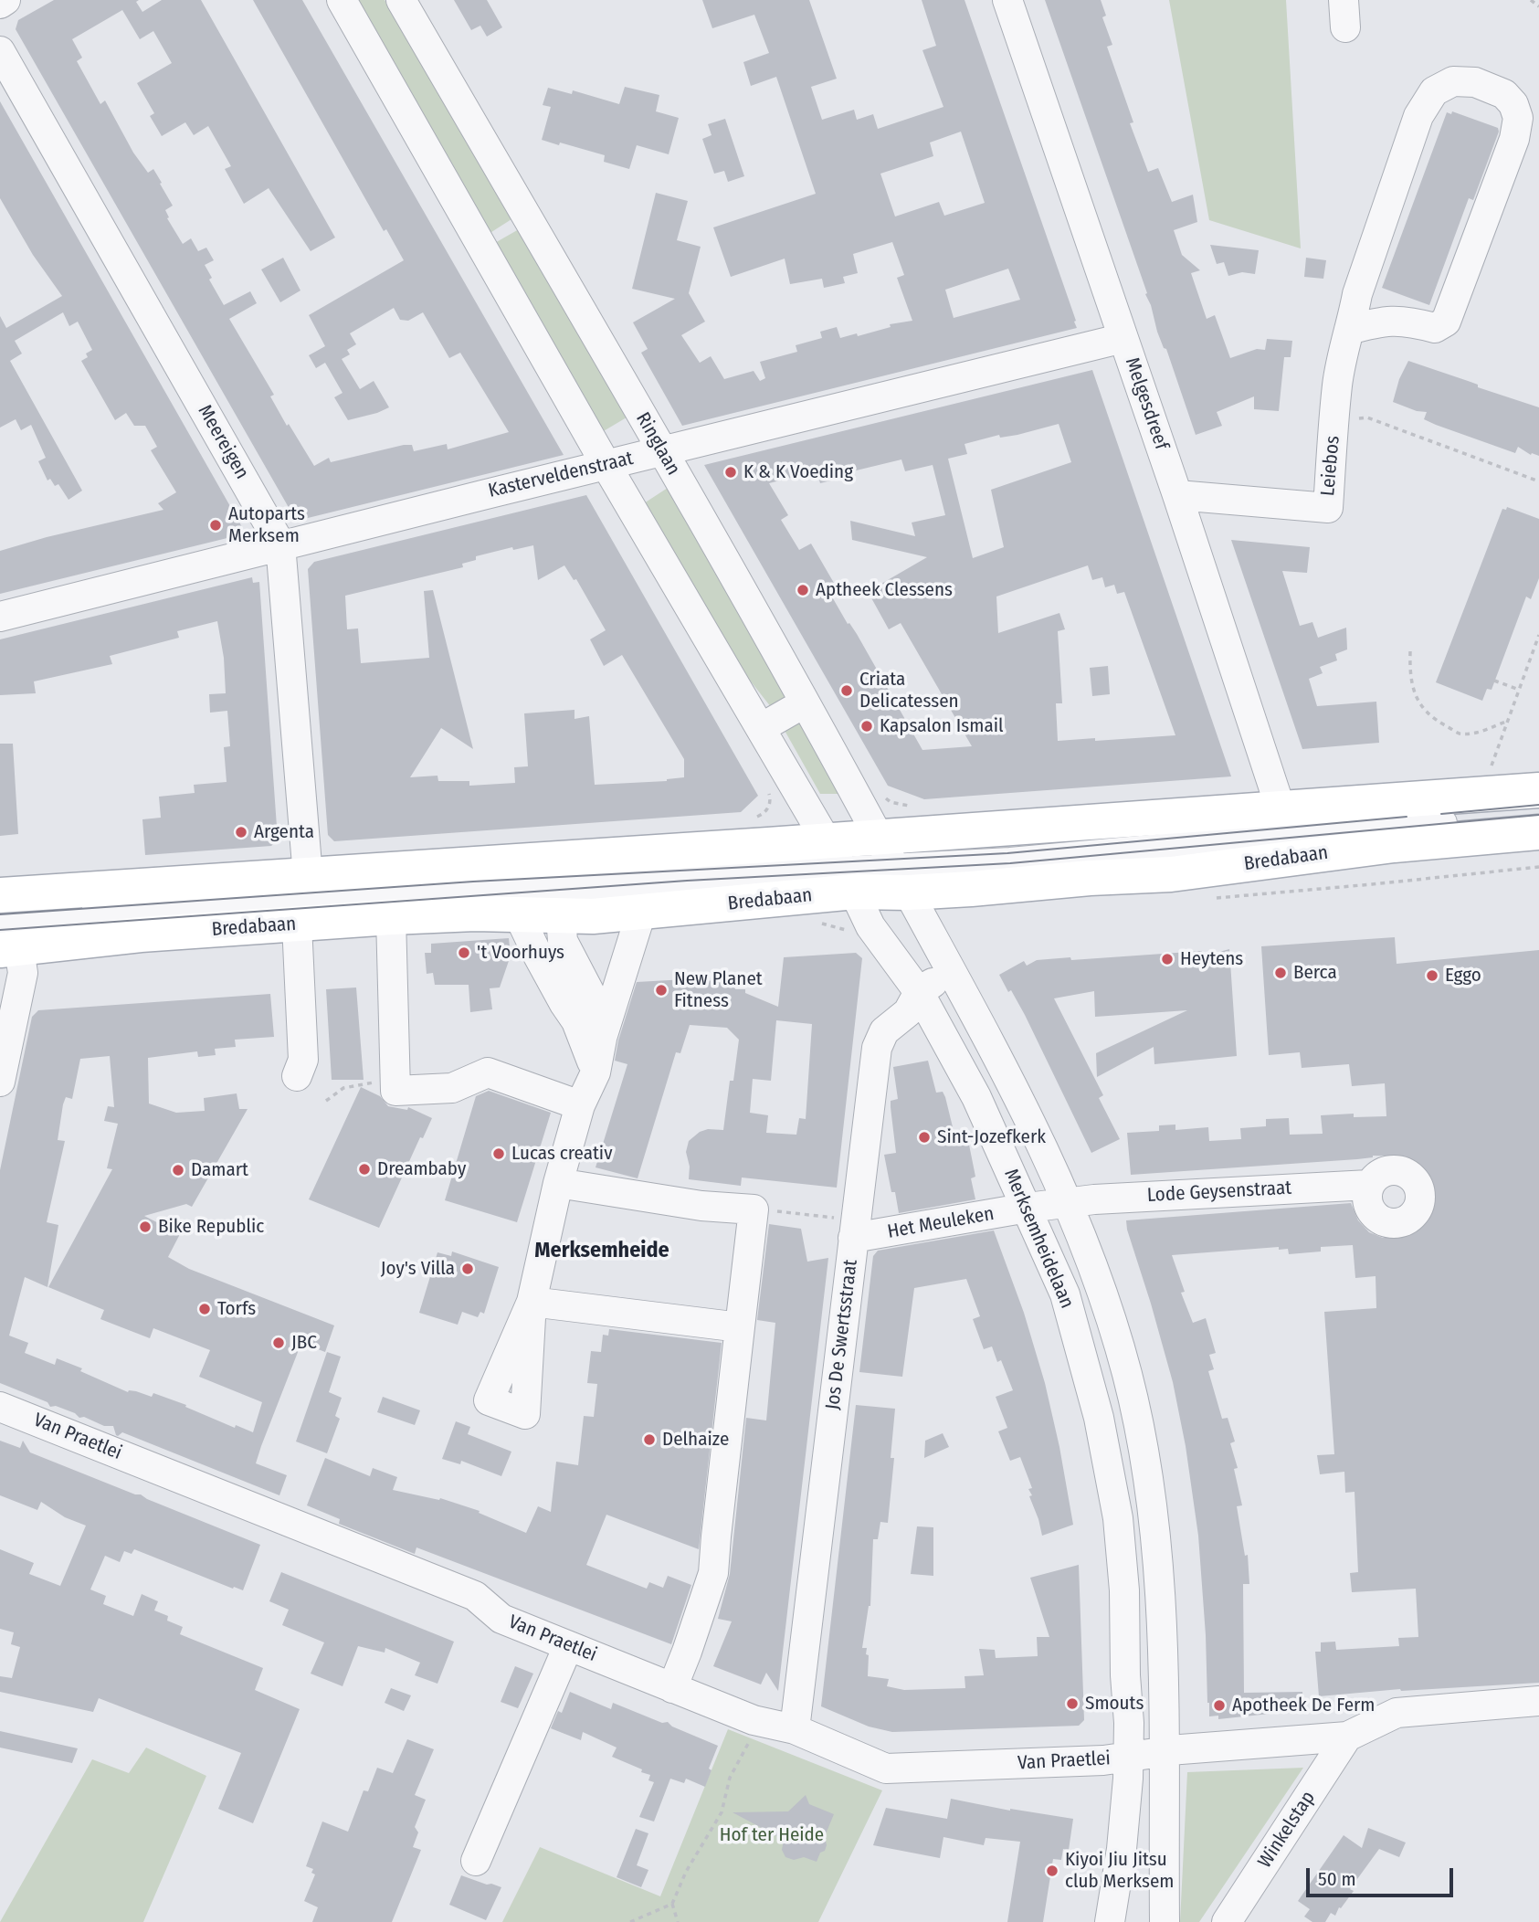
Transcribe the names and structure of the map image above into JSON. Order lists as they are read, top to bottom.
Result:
{
  "streets": {
    "main road": ["Bredabaan"],
    "street": [
      "Melgesdreef",
      "Meereigen",
      "Ringlaan",
      "Leiebos",
      "Kasterveldenstraat",
      "Lode Geysenstraat",
      "Het Meuleken",
      "Merksemheidelaan",
      "Jos De Swertsstraat",
      "Van Praetlei",
      "Winkelstap"
    ]
  },
  "crossings": [
    ["Melgesdreef", "Leiebos"],
    ["Melgesdreef", "Kasterveldenstraat"],
    ["Melgesdreef", "Bredabaan"],
    ["Meereigen", "Kasterveldenstraat"],
    ["Meereigen", "Bredabaan"],
    ["Ringlaan", "Kasterveldenstraat"],
    ["Ringlaan", "Bredabaan"],
    ["Ringlaan", "Merksemheidelaan"],
    ["Bredabaan", "Merksemheidelaan"],
    ["Lode Geysenstraat", "Het Meuleken"],
    ["Lode Geysenstraat", "Merksemheidelaan"],
    ["Het Meuleken", "Merksemheidelaan"],
    ["Het Meuleken", "Jos De Swertsstraat"],
    ["Merksemheidelaan", "Jos De Swertsstraat"],
    ["Merksemheidelaan", "Van Praetlei"],
    ["Jos De Swertsstraat", "Van Praetlei"]
  ],
  "districts": ["Merksemheide"],
  "parks": ["Hof ter Heide"],
  "places": [
    "K & K Voeding",
    "Autoparts Merksem",
    "Aptheek Clessens",
    "Criata Delicatessen",
    "Kapsalon Ismail",
    "Argenta",
    "'t Voorhuys",
    "Heytens",
    "Berca",
    "Eggo",
    "New Planet Fitness",
    "Sint-Jozefkerk",
    "Lucas creativ",
    "Dreambaby",
    "Damart",
    "Bike Republic",
    "Joy's Villa",
    "Torfs",
    "JBC",
    "Delhaize",
    "Smouts",
    "Apotheek De Ferm",
    "Kiyoi Jiu Jitsu club Merksem"
  ],
  "scale_bar": "50 m"
}
